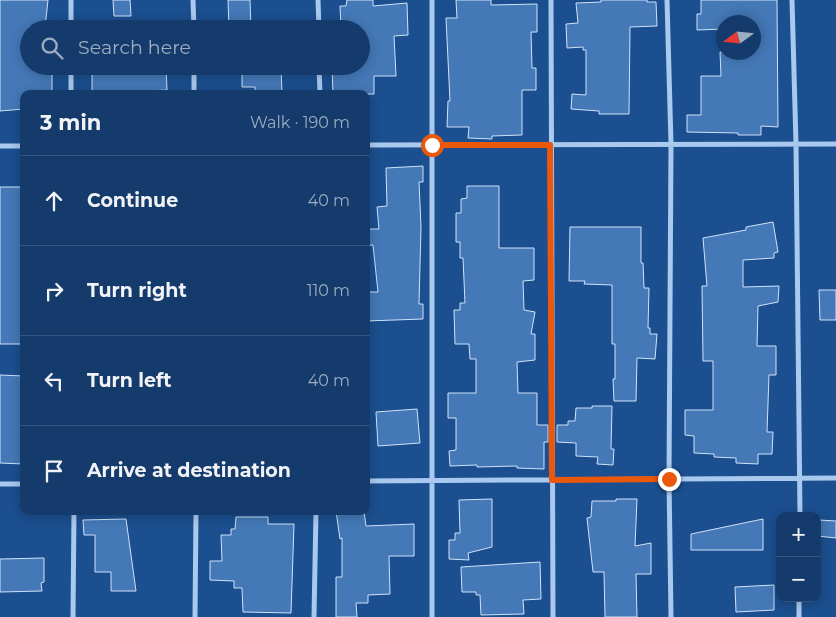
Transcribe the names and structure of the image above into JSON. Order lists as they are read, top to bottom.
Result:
{
  "north": "left",
  "page": {
    "search": "Search here",
    "heading": ["3 min", "Walk · 190 m"],
    "list": [
      ["Continue", "40 m"],
      ["Turn right", "110 m"],
      ["Turn left", "40 m"],
      "Arrive at destination"
    ],
    "map_buttons": ["+", "−"]
  }
}
